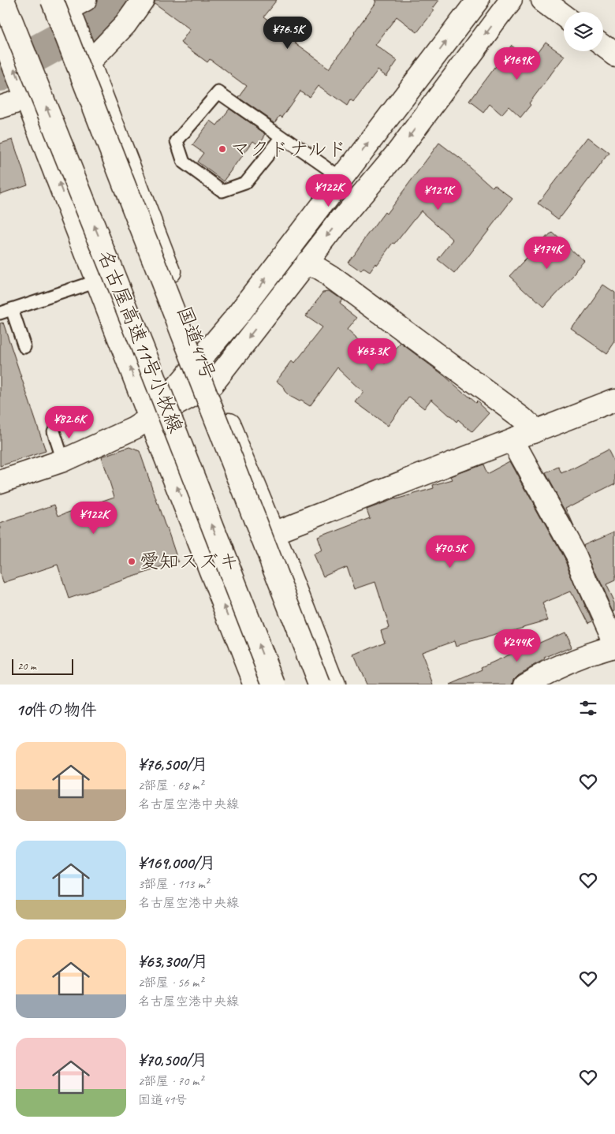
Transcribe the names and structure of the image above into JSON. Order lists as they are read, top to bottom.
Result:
{
  "streets": {
    "main road": ["名古屋高速11号小牧線", "国道41号"]
  },
  "crossings": [
    ["名古屋高速11号小牧線", "国道41号"]
  ],
  "places": ["マクドナルド", "愛知スズキ"],
  "scale_bar": "20 m",
  "page": {
    "price": [
      "¥76.5K",
      "¥169K",
      "¥122K",
      "¥121K",
      "¥174K",
      "¥63.3K",
      "¥82.6K",
      "¥122K",
      "¥70.5K",
      "¥244K"
    ],
    "scale": "20 m",
    "heading": "10件の物件",
    "list": [
      {
        "name": "¥76,500/月",
        "note": "2部屋 · 68 m² · 名古屋空港中央線"
      },
      {
        "name": "¥169,000/月",
        "note": "3部屋 · 113 m² · 名古屋空港中央線"
      },
      {
        "name": "¥63,300/月",
        "note": "2部屋 · 56 m² · 名古屋空港中央線"
      },
      {
        "name": "¥70,500/月",
        "note": "2部屋 · 70 m² · 国道41号"
      }
    ]
  }
}
